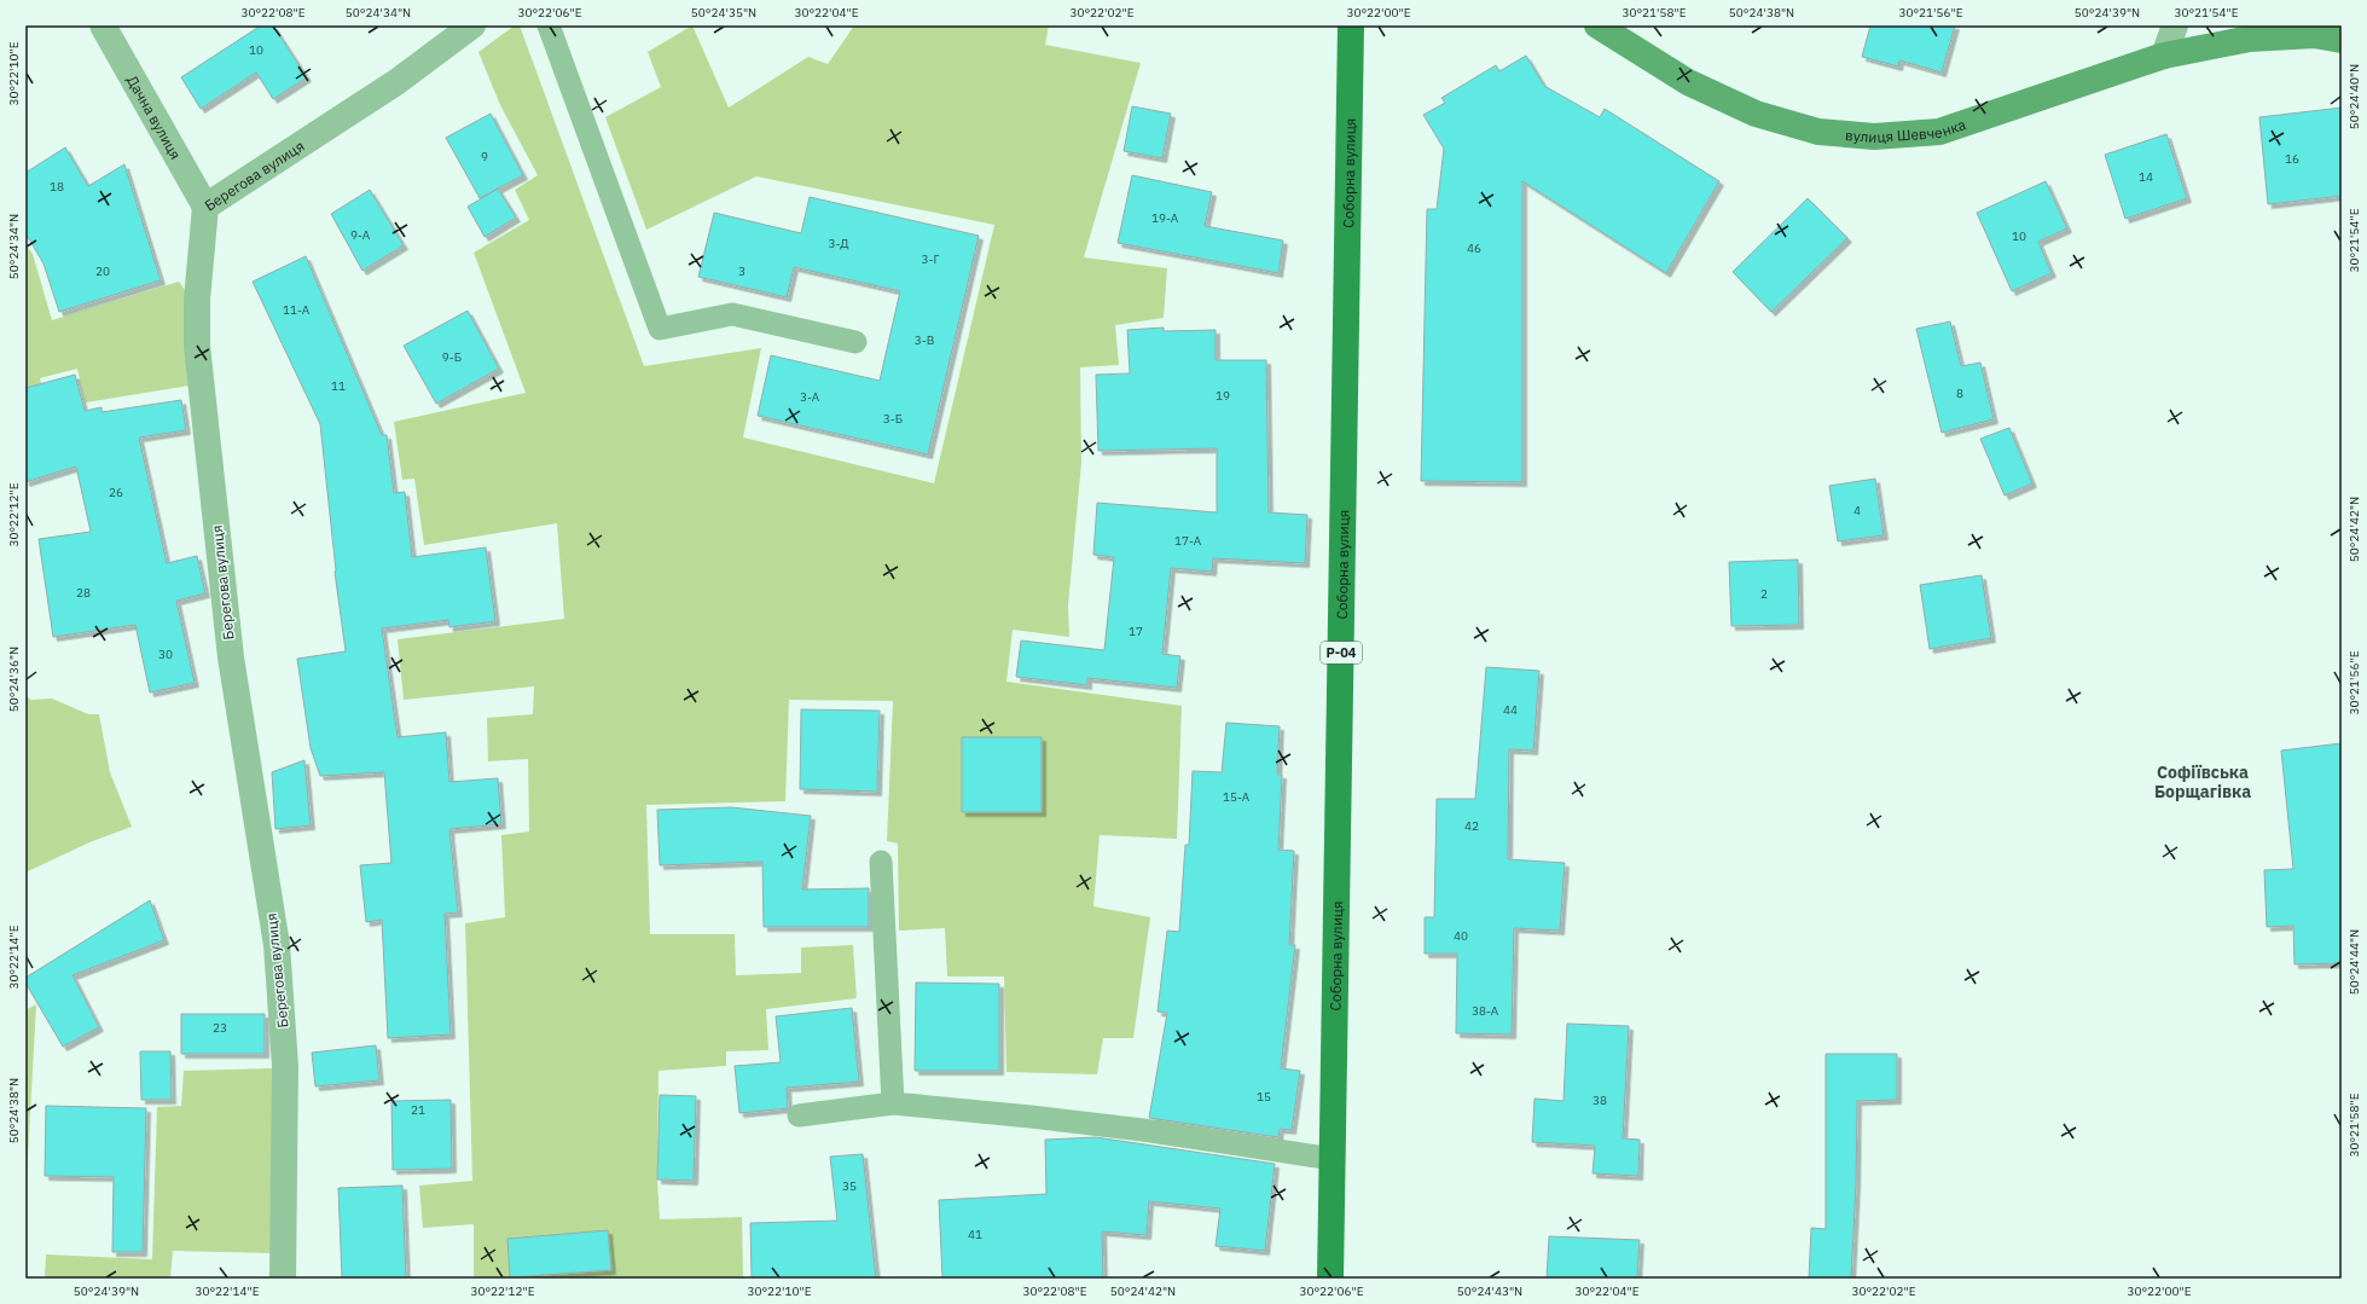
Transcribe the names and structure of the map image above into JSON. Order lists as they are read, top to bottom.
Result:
{
  "streets": {
    "main road": ["Соборна вулиця", "Р-04"],
    "street": ["Дачна вулиця", "вулиця Шевченка", "Берегова вулиця"]
  },
  "crossings": [
    ["Дачна вулиця", "Берегова вулиця"]
  ],
  "districts": ["Софіївська Борщагівка"],
  "house_numbers": [
    "10",
    "9",
    "16",
    "14",
    "18",
    "19-А",
    "9-А",
    "10",
    "3-Д",
    "46",
    "3-Г",
    "20",
    "3",
    "11-А",
    "3-В",
    "9-Б",
    "11",
    "8",
    "19",
    "3-А",
    "3-Б",
    "26",
    "4",
    "17-А",
    "28",
    "2",
    "17",
    "30",
    "44",
    "15-А",
    "42",
    "40",
    "38-А",
    "23",
    "15",
    "38",
    "21",
    "35",
    "41"
  ],
  "coordinates": [
    "30°22'08\"E",
    "50°24'34\"N",
    "30°22'06\"E",
    "50°24'35\"N",
    "30°22'04\"E",
    "30°22'02\"E",
    "30°22'00\"E",
    "30°21'58\"E",
    "50°24'38\"N",
    "30°21'56\"E",
    "50°24'39\"N",
    "30°21'54\"E",
    "30°22'10\"E",
    "50°24'40\"N",
    "30°22'12\"E",
    "50°24'42\"N",
    "50°24'36\"N",
    "30°22'14\"E",
    "50°24'44\"N",
    "50°24'43\"N"
  ]
}
